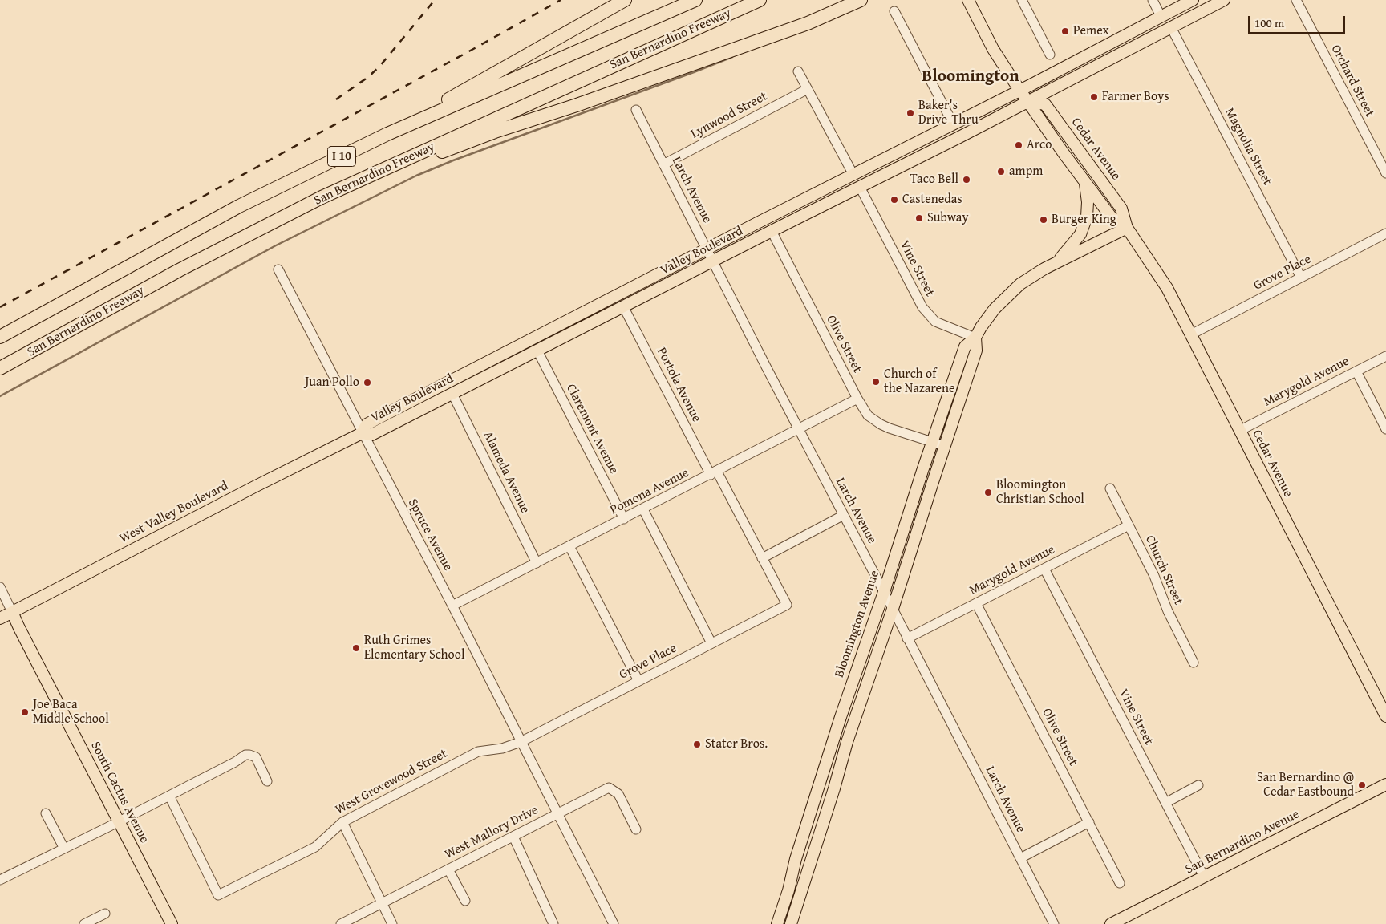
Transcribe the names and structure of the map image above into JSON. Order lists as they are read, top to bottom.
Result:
{
  "streets": {
    "highway": ["San Bernardino Freeway", "I 10"],
    "main road": [
      "Cedar Avenue",
      "Valley Boulevard",
      "West Valley Boulevard",
      "Bloomington Avenue",
      "South Cactus Avenue",
      "San Bernardino Avenue"
    ],
    "street": [
      "Orchard Street",
      "Lynwood Street",
      "Magnolia Street",
      "Larch Avenue",
      "Vine Street",
      "Grove Place",
      "Olive Street",
      "Marygold Avenue",
      "Portola Avenue",
      "Claremont Avenue",
      "Alameda Avenue",
      "Pomona Avenue",
      "Spruce Avenue",
      "Church Street",
      "West Grovewood Street",
      "West Mallory Drive"
    ]
  },
  "crossings": [
    ["Lynwood Street", "Larch Avenue"],
    ["Magnolia Street", "Valley Boulevard"],
    ["Magnolia Street", "Grove Place"],
    ["Cedar Avenue", "Valley Boulevard"],
    ["Cedar Avenue", "Grove Place"],
    ["Cedar Avenue", "Marygold Avenue"],
    ["Cedar Avenue", "Bloomington Avenue"],
    ["Larch Avenue", "Valley Boulevard"],
    ["Larch Avenue", "Marygold Avenue"],
    ["Larch Avenue", "Pomona Avenue"],
    ["Larch Avenue", "Bloomington Avenue"],
    ["Valley Boulevard", "Vine Street"],
    ["Valley Boulevard", "Olive Street"],
    ["Valley Boulevard", "Portola Avenue"],
    ["Valley Boulevard", "Claremont Avenue"],
    ["Valley Boulevard", "Alameda Avenue"],
    ["Valley Boulevard", "West Valley Boulevard"],
    ["Valley Boulevard", "Spruce Avenue"],
    ["Vine Street", "Marygold Avenue"],
    ["Vine Street", "Bloomington Avenue"],
    ["Vine Street", "San Bernardino Avenue"],
    ["Grove Place", "Portola Avenue"],
    ["Grove Place", "Spruce Avenue"],
    ["Grove Place", "West Grovewood Street"],
    ["Olive Street", "Marygold Avenue"],
    ["Olive Street", "Pomona Avenue"],
    ["Olive Street", "Bloomington Avenue"],
    ["Marygold Avenue", "Church Street"],
    ["Portola Avenue", "Pomona Avenue"],
    ["Claremont Avenue", "Pomona Avenue"],
    ["Alameda Avenue", "Pomona Avenue"],
    ["Pomona Avenue", "Spruce Avenue"],
    ["West Valley Boulevard", "Spruce Avenue"],
    ["West Valley Boulevard", "South Cactus Avenue"],
    ["Spruce Avenue", "West Grovewood Street"],
    ["Spruce Avenue", "West Mallory Drive"]
  ],
  "districts": ["Bloomington"],
  "places": [
    "Pemex",
    "Farmer Boys",
    "Baker's Drive-Thru",
    "Arco",
    "ampm",
    "Taco Bell",
    "Castenedas",
    "Subway",
    "Burger King",
    "Church of the Nazarene",
    "Juan Pollo",
    "Bloomington Christian School",
    "Ruth Grimes Elementary School",
    "Joe Baca Middle School",
    "Stater Bros.",
    "San Bernardino @ Cedar Eastbound"
  ],
  "scale_bar": "100 m"
}
